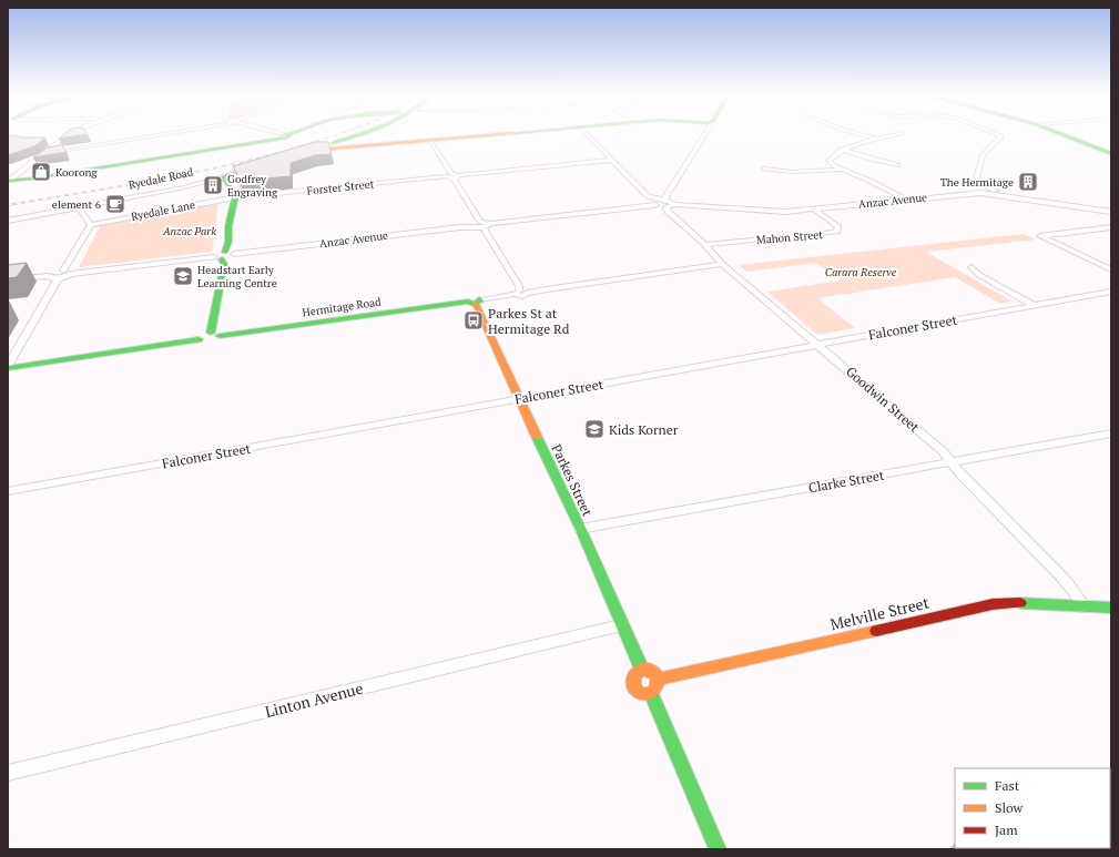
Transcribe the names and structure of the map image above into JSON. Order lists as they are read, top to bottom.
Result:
{
  "streets": {
    "street": [
      "Ryedale Road",
      "Forster Street",
      "Anzac Avenue",
      "Ryedale Lane",
      "Mahon Street",
      "Hermitage Road",
      "Falconer Street",
      "Goodwin Street",
      "Parkes Street",
      "Clarke Street",
      "Melville Street",
      "Linton Avenue"
    ]
  },
  "crossings": [
    ["Forster Street", "Ryedale Lane"],
    ["Forster Street", "Goodwin Street"],
    ["Anzac Avenue", "Mahon Street"],
    ["Anzac Avenue", "Goodwin Street"],
    ["Mahon Street", "Goodwin Street"],
    ["Hermitage Road", "Goodwin Street"],
    ["Hermitage Road", "Parkes Street"],
    ["Falconer Street", "Goodwin Street"],
    ["Falconer Street", "Parkes Street"],
    ["Goodwin Street", "Clarke Street"],
    ["Goodwin Street", "Melville Street"],
    ["Parkes Street", "Clarke Street"],
    ["Parkes Street", "Melville Street"],
    ["Parkes Street", "Linton Avenue"]
  ],
  "parks": ["Anzac Park", "Carara Reserve"],
  "places": {
    "shop": ["Koorong"],
    "building": ["The Hermitage", "Godfrey Engraving"],
    "cafe": ["element 6"],
    "school or university": ["Headstart Early Learning Centre", "Kids Korner"],
    "bus stop": ["Parkes St at Hermitage Rd"]
  },
  "legend": ["Fast", "Slow", "Jam"]
}
